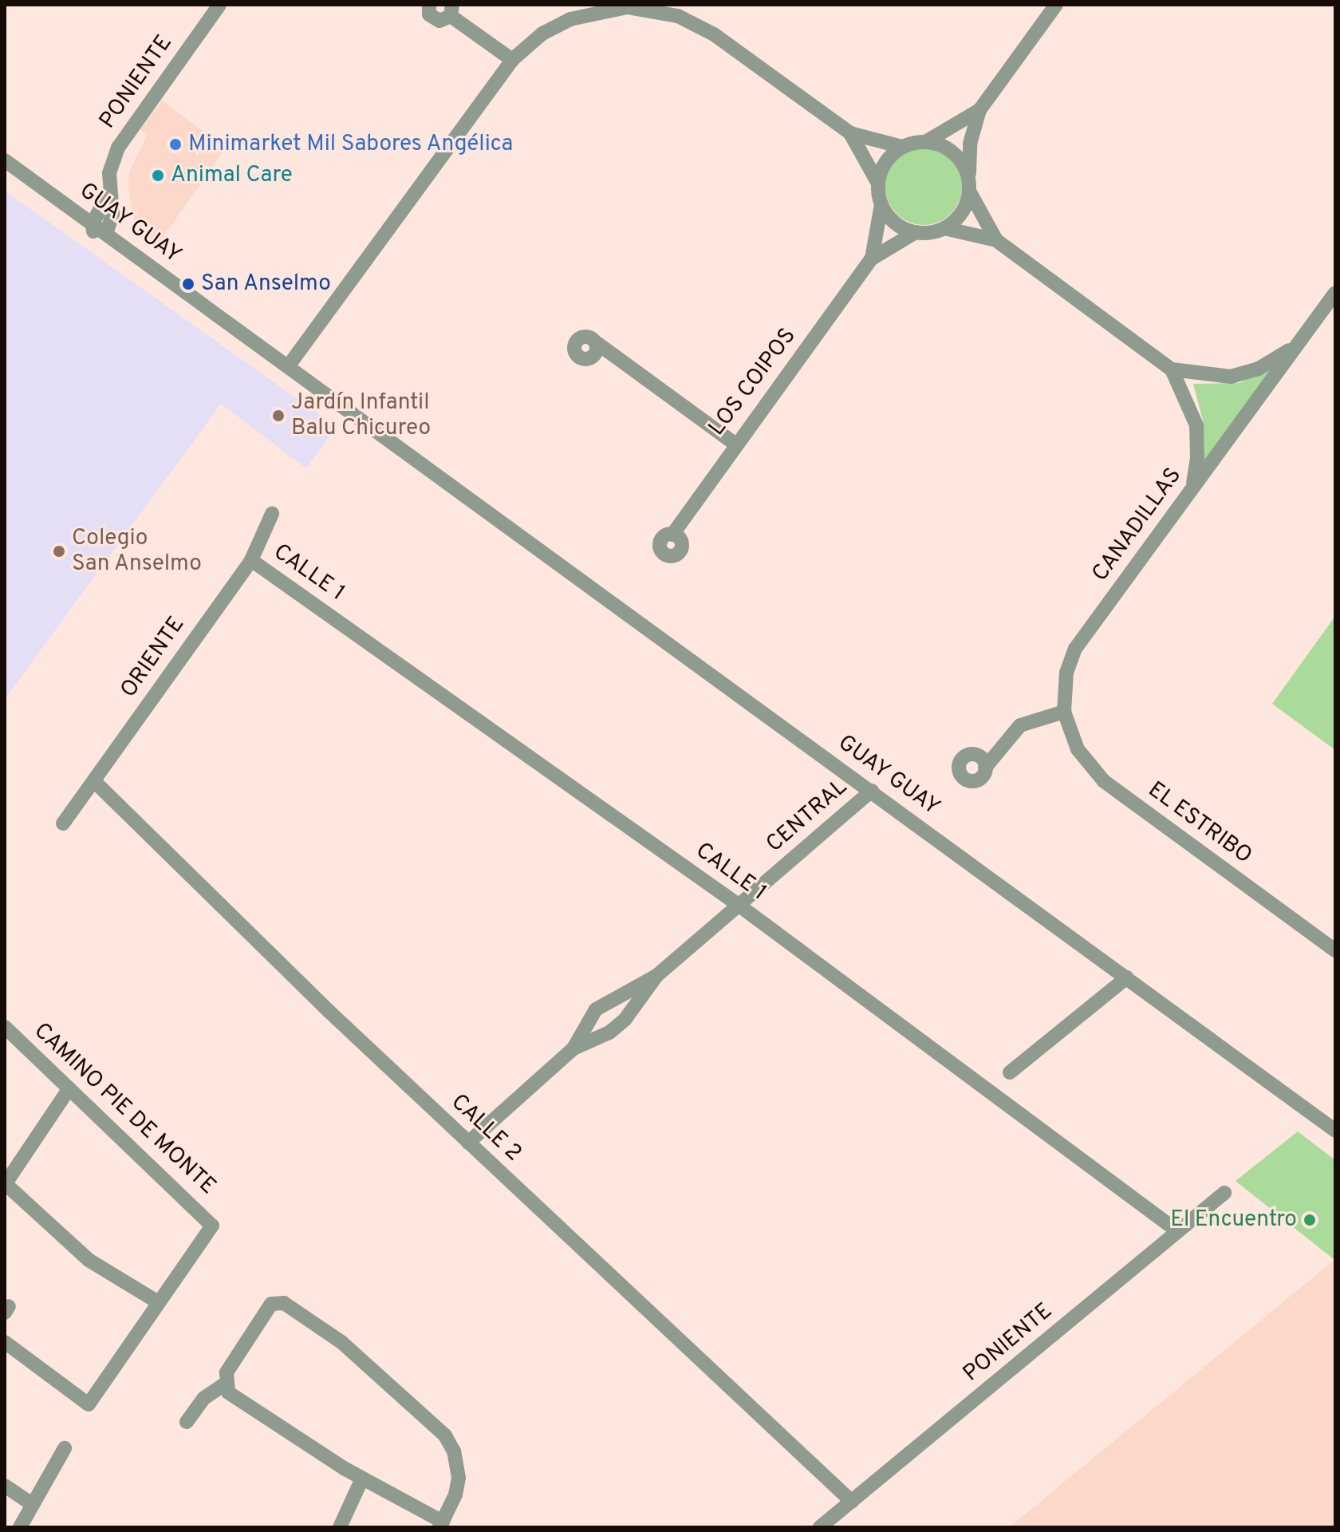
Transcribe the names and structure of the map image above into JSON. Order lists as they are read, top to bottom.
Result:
{
  "streets": {
    "street": [
      "PONIENTE",
      "GUAY GUAY",
      "LOS COIPOS",
      "CANADILLAS",
      "CALLE 1",
      "ORIENTE",
      "CENTRAL",
      "EL ESTRIBO",
      "CAMINO PIE DE MONTE",
      "CALLE 2"
    ]
  },
  "crossings": [
    ["PONIENTE", "GUAY GUAY"],
    ["PONIENTE", "CALLE 1"],
    ["PONIENTE", "CALLE 2"],
    ["GUAY GUAY", "CENTRAL"],
    ["CANADILLAS", "EL ESTRIBO"],
    ["CALLE 1", "ORIENTE"],
    ["CALLE 1", "CENTRAL"],
    ["ORIENTE", "CALLE 2"],
    ["CENTRAL", "CALLE 2"]
  ],
  "places": [
    "Minimarket Mil Sabores Angélica",
    "Animal Care",
    "San Anselmo",
    "Jardín Infantil Balu Chicureo",
    "Colegio San Anselmo",
    "El Encuentro"
  ]
}
